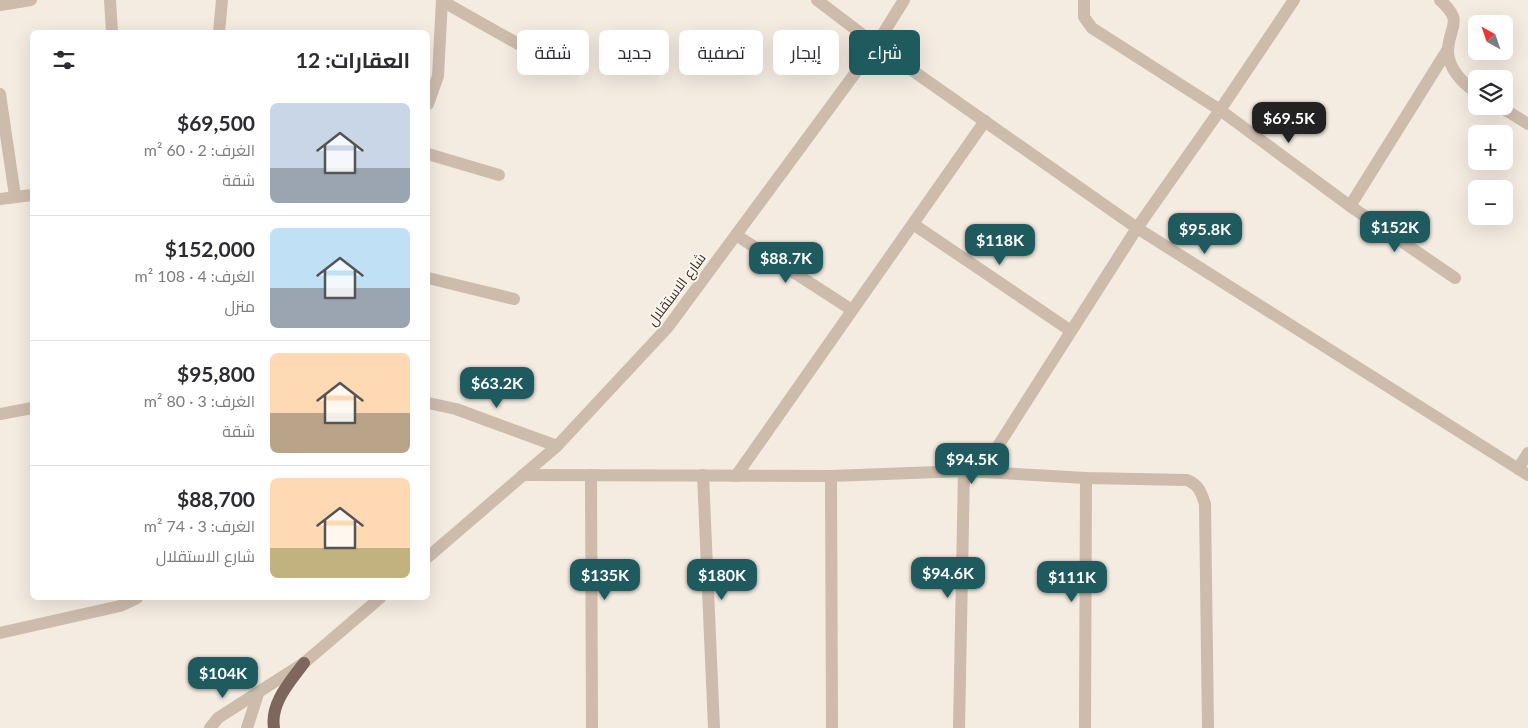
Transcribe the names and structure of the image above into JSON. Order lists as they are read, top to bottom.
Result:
{
  "streets": {
    "street": ["شارع الاستقلال"]
  },
  "north": "top left",
  "page": {
    "map_buttons": ["+", "−"],
    "chip": [
      "شراء",
      "إيجار",
      "تصفية",
      "جديد",
      "شقة"
    ],
    "heading": "العقارات: 12",
    "list": [
      {
        "name": "$69,500",
        "note": "الغرف: 2 · 60 m² · شقة"
      },
      {
        "name": "$152,000",
        "note": "الغرف: 4 · 108 m² · منزل"
      },
      {
        "name": "$95,800",
        "note": "الغرف: 3 · 80 m² · شقة"
      },
      {
        "name": "$88,700",
        "note": "الغرف: 3 · 74 m² · شارع الاستقلال"
      }
    ],
    "price": [
      "$69.5K",
      "$152K",
      "$95.8K",
      "$118K",
      "$88.7K",
      "$63.2K",
      "$94.5K",
      "$94.6K",
      "$135K",
      "$180K",
      "$111K",
      "$104K"
    ]
  }
}
